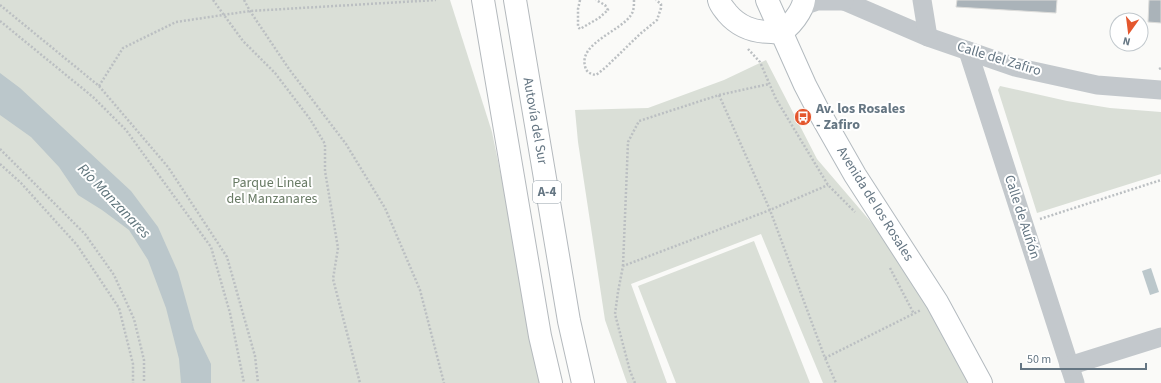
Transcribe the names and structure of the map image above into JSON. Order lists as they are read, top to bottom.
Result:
{
  "streets": {
    "main road": ["Autovía del Sur", "A-4", "Avenida de los Rosales"],
    "street": ["Calle del Zafiro", "Calle de Auñón"]
  },
  "crossings": [
    ["Calle del Zafiro", "Calle de Auñón"]
  ],
  "water": ["Río Manzanares"],
  "parks": ["Parque Lineal del Manzanares"],
  "places": {
    "bus stop": ["Av. los Rosales - Zafiro"]
  },
  "scale_bar": "50 m",
  "north": "bottom"
}
